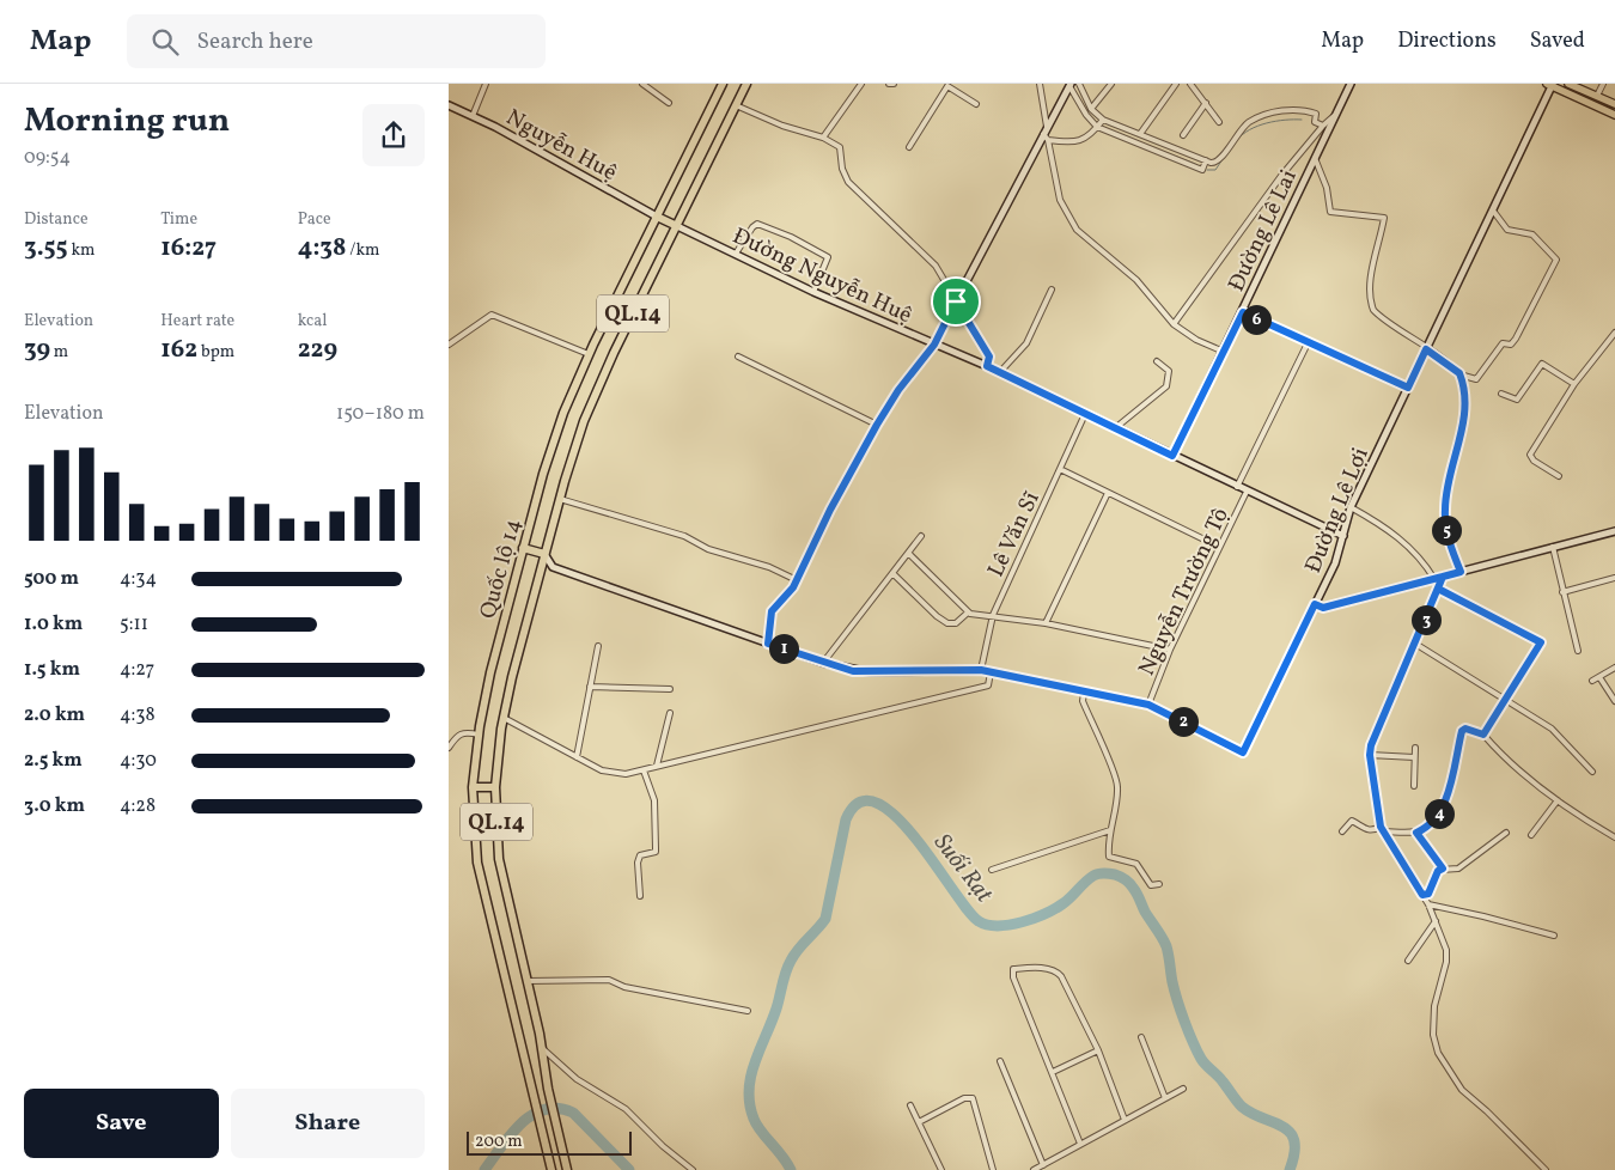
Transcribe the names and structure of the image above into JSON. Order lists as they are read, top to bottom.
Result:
{
  "streets": {
    "highway": ["QL.14", "Quốc lộ 14"],
    "street": [
      "Nguyễn Huệ",
      "Đường Lê Lai",
      "Đường Nguyễn Huệ",
      "Đường Lê Lợi",
      "Lê Văn Sĩ",
      "Nguyễn Trường Tộ"
    ]
  },
  "crossings": [
    ["Nguyễn Huệ", "Quốc lộ 14"],
    ["Đường Lê Lai", "Đường Nguyễn Huệ"],
    ["Đường Nguyễn Huệ", "Đường Lê Lợi"],
    ["Đường Nguyễn Huệ", "Lê Văn Sĩ"],
    ["Đường Nguyễn Huệ", "Quốc lộ 14"],
    ["Đường Nguyễn Huệ", "Nguyễn Trường Tộ"],
    ["Đường Lê Lợi", "Nguyễn Trường Tộ"]
  ],
  "water": ["Suối Rạt"],
  "scale_bar": "200 m",
  "page": {
    "header": "Map",
    "search": "Search here",
    "nav": ["Map", "Directions", "Saved"],
    "heading": ["Morning run", "09:54"],
    "stats": [
      ["Distance", "3.55 km"],
      ["Time", "16:27"],
      ["Pace", "4:38 /km"],
      ["Elevation", "39 m"],
      ["Heart rate", "162 bpm"],
      ["kcal", "229"]
    ],
    "pins": [
      "6",
      "5",
      "3",
      "1",
      "2",
      "4"
    ],
    "chart": ["Elevation", "150–180 m"],
    "list": [
      {
        "name": "500 m",
        "note": "4:34"
      },
      {
        "name": "1.0 km",
        "note": "5:11"
      },
      {
        "name": "1.5 km",
        "note": "4:27"
      },
      {
        "name": "2.0 km",
        "note": "4:38"
      },
      {
        "name": "2.5 km",
        "note": "4:30"
      },
      {
        "name": "3.0 km",
        "note": "4:28"
      }
    ],
    "buttons": ["Save", "Share"],
    "scale": "200 m"
  }
}
